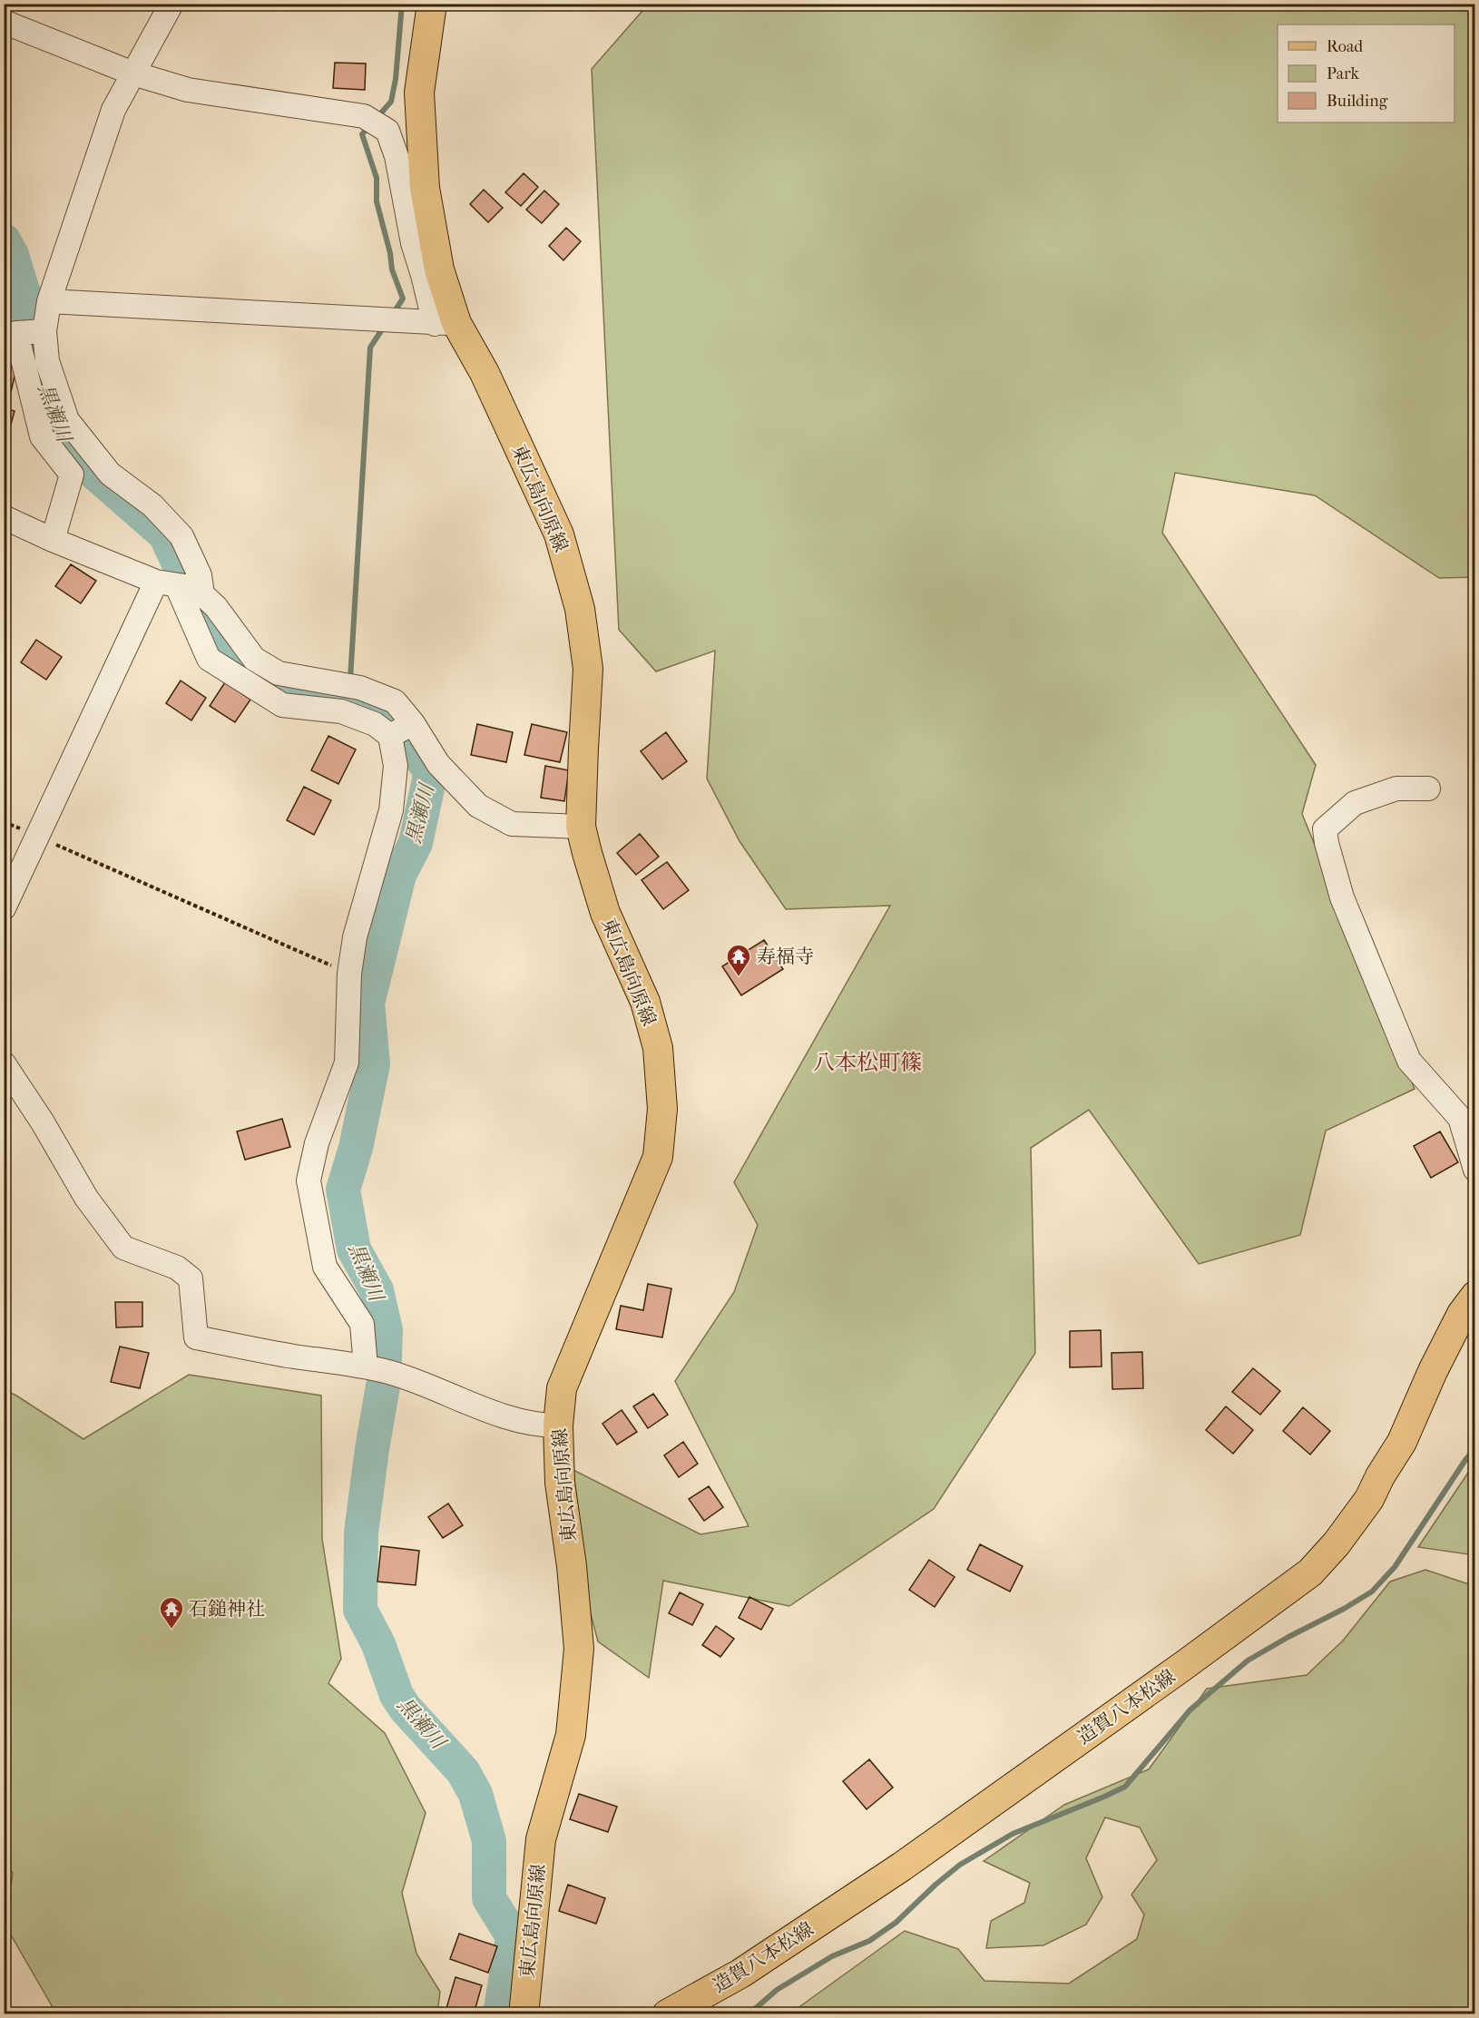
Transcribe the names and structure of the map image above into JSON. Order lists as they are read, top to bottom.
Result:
{
  "streets": {
    "main road": ["東広島向原線", "造賀八本松線"]
  },
  "districts": ["八本松町篠"],
  "water": ["黒瀬川"],
  "places": {
    "temple": ["寿福寺", "石鎚神社"]
  },
  "legend": ["Road", "Park", "Building"]
}
